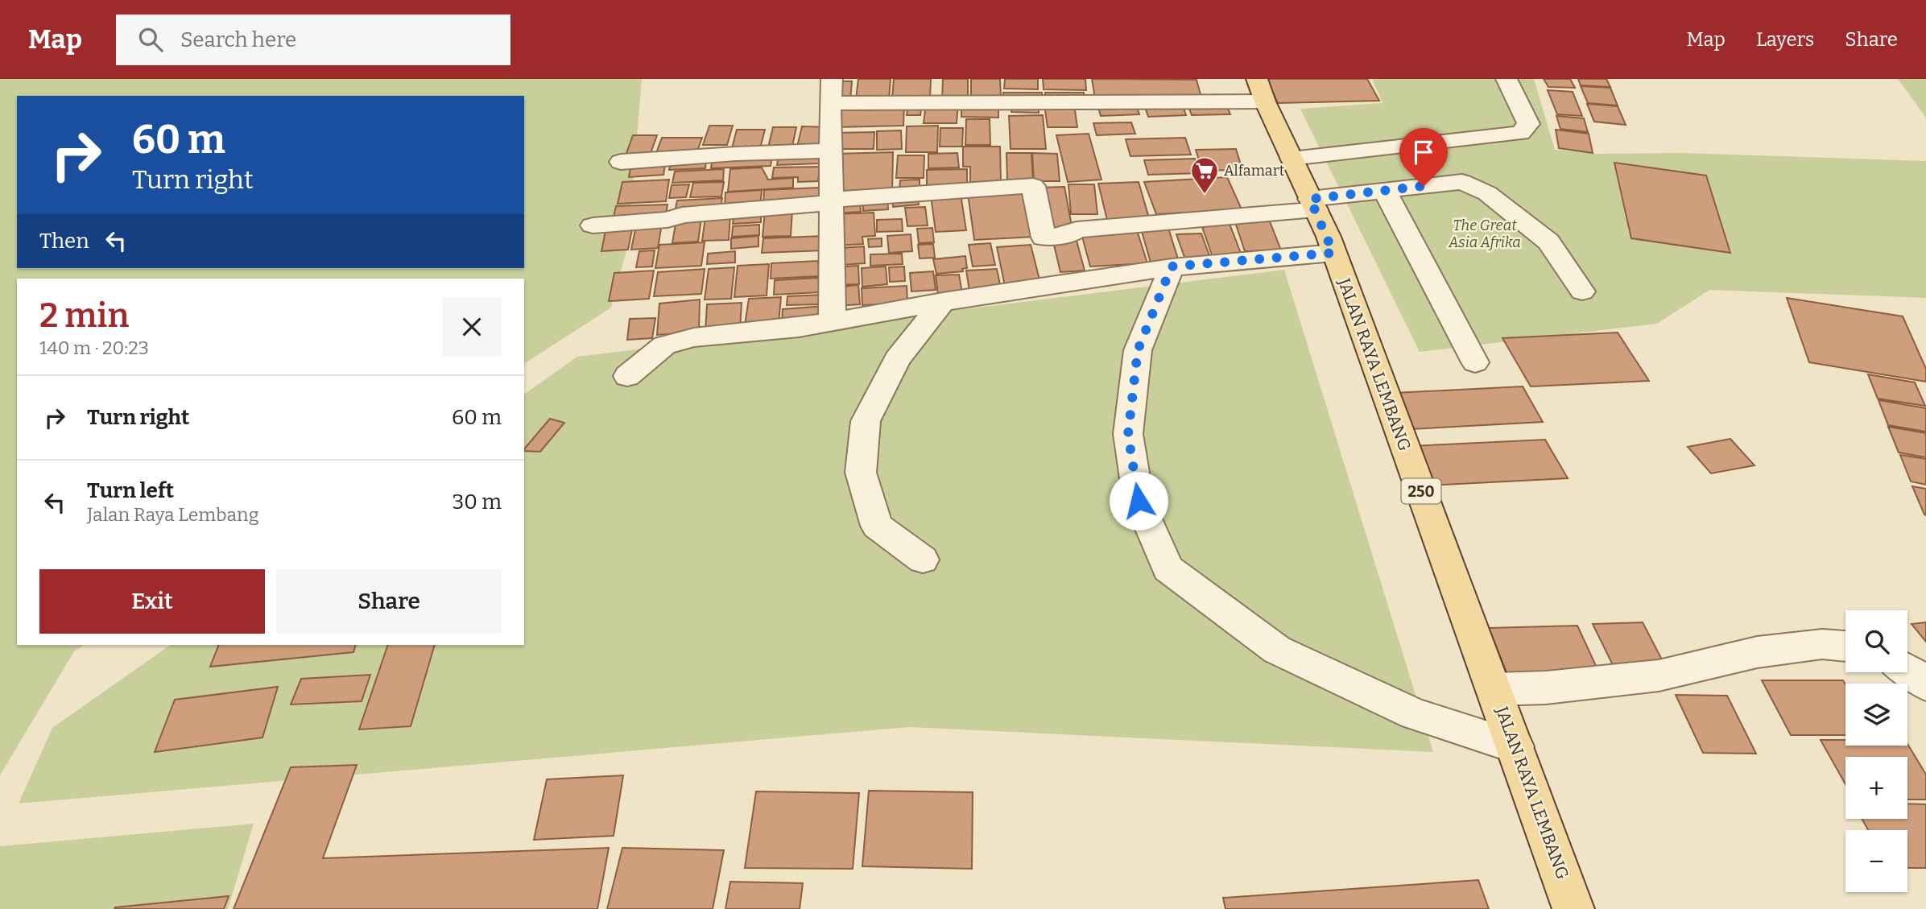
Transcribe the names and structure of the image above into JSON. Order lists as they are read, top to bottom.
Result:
{
  "streets": {
    "main road": ["JALAN RAYA LEMBANG", "250"]
  },
  "parks": ["The Great Asia Afrika"],
  "places": {
    "supermarket": ["Alfamart"]
  },
  "page": {
    "header": "Map",
    "search": "Search here",
    "nav": ["Map", "Layers", "Share"],
    "turn": ["60 m", "Turn right"],
    "then": "Then",
    "heading": ["2 min", "140 m · 20:23"],
    "list": [
      {
        "name": "Turn right",
        "value": "60 m"
      },
      {
        "name": "Turn left",
        "note": "Jalan Raya Lembang",
        "value": "30 m"
      }
    ],
    "buttons": ["Exit", "Share"],
    "map_buttons": ["+", "−"]
  }
}
